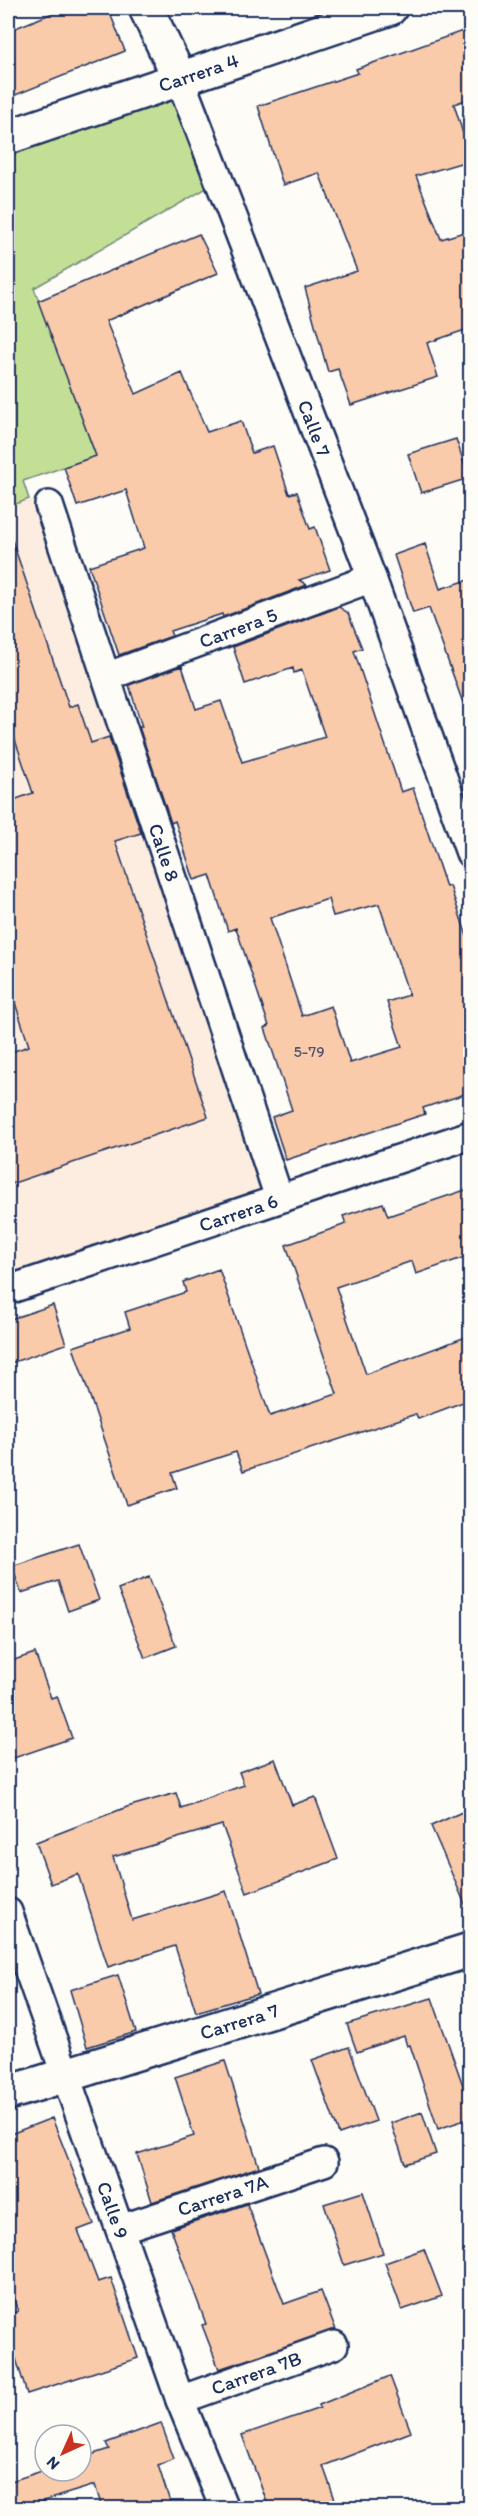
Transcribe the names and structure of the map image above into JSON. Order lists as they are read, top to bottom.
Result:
{
  "streets": {
    "street": [
      "Carrera 4",
      "Calle 7",
      "Carrera 5",
      "Calle 8",
      "Carrera 6",
      "Carrera 7",
      "Carrera 7A",
      "Calle 9",
      "Carrera 7B"
    ]
  },
  "crossings": [
    ["Carrera 4", "Calle 7"],
    ["Calle 7", "Carrera 5"],
    ["Carrera 5", "Calle 8"],
    ["Calle 8", "Carrera 6"],
    ["Carrera 7", "Calle 9"],
    ["Carrera 7A", "Calle 9"],
    ["Calle 9", "Carrera 7B"]
  ],
  "house_numbers": ["5-79"],
  "north": "bottom left"
}
